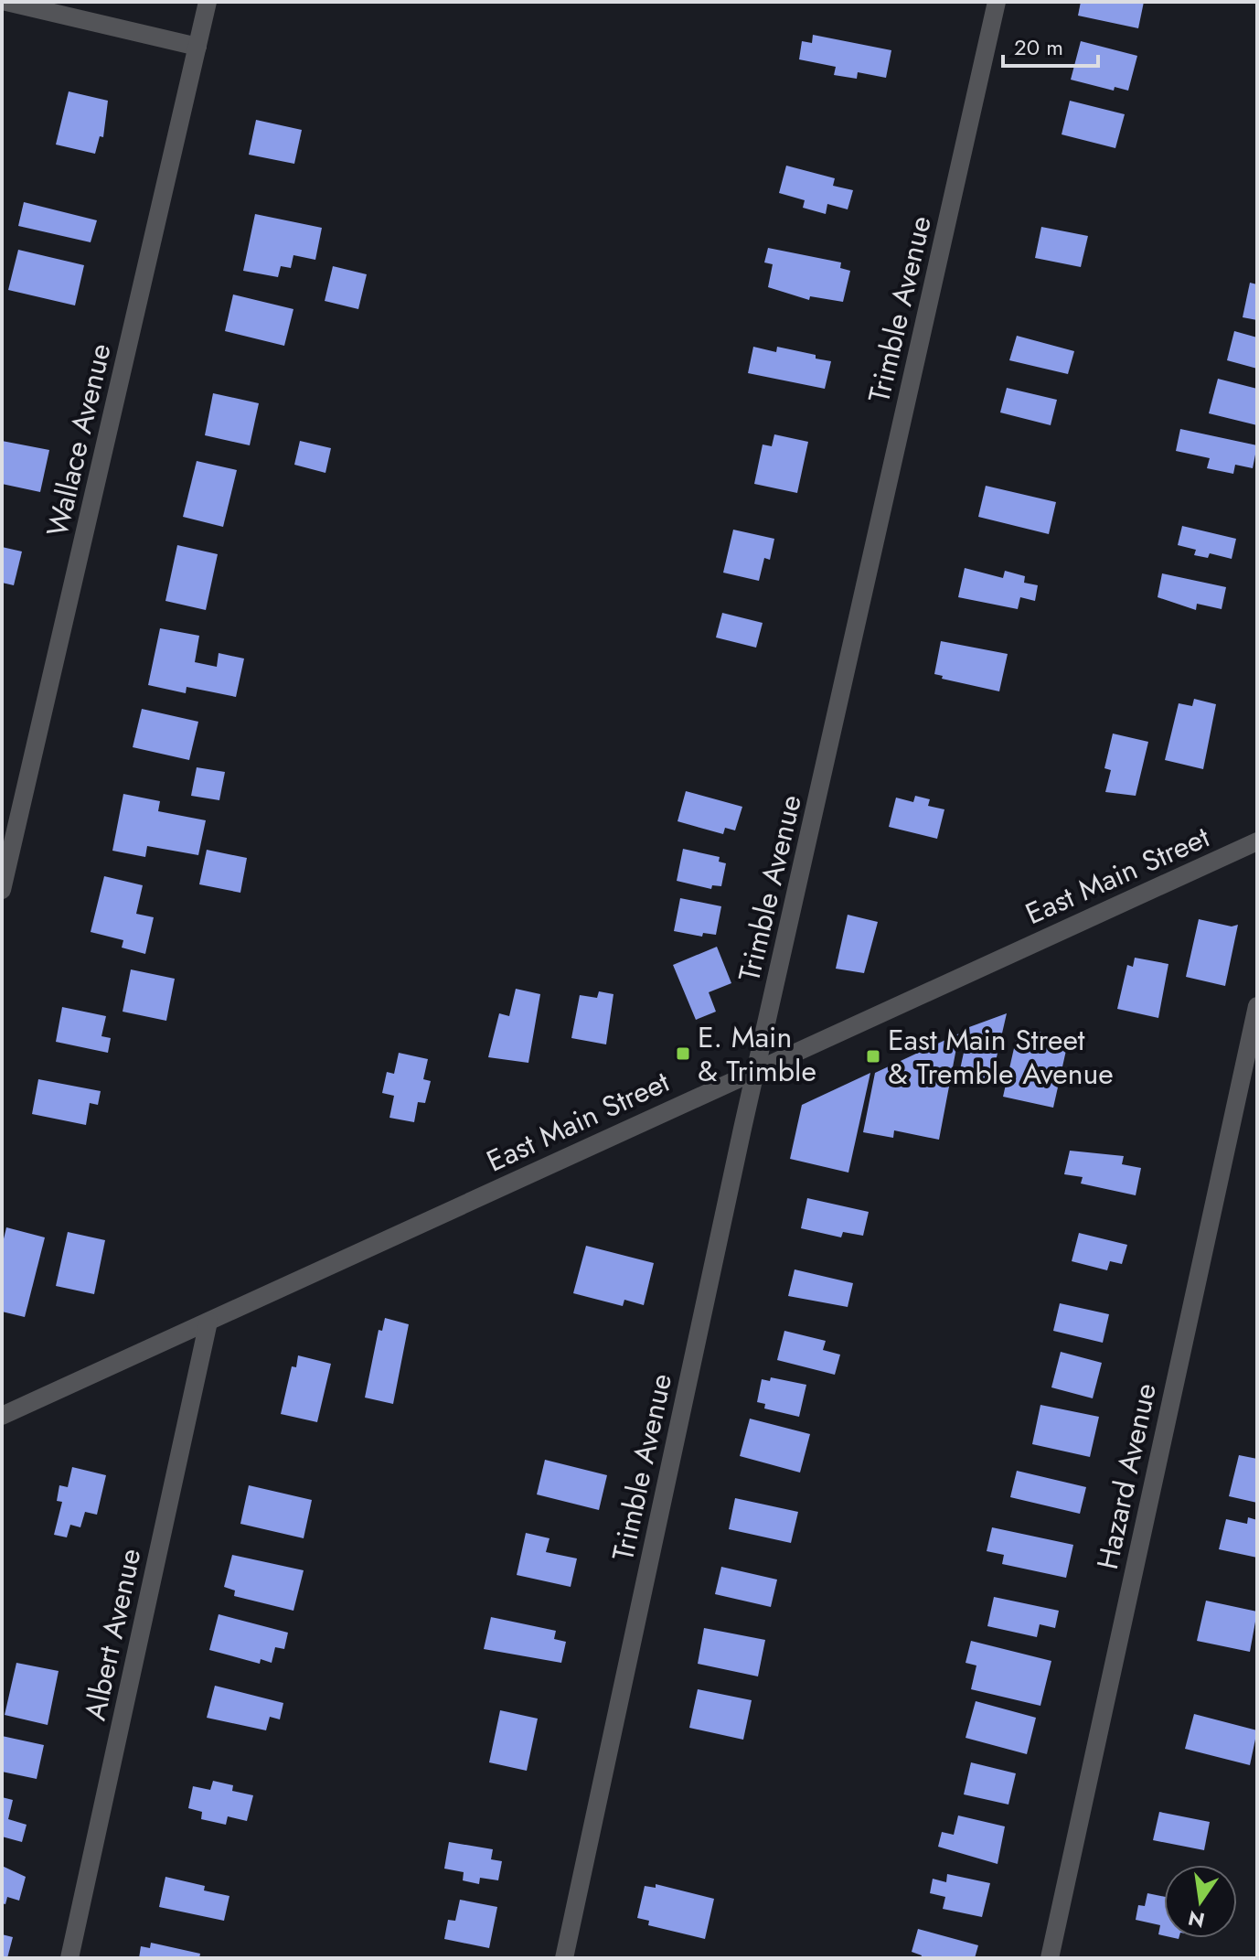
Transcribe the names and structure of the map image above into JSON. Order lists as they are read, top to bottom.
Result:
{
  "streets": {
    "street": [
      "Trimble Avenue",
      "Wallace Avenue",
      "East Main Street",
      "Hazard Avenue",
      "Albert Avenue"
    ]
  },
  "crossings": [
    ["Trimble Avenue", "East Main Street"],
    ["East Main Street", "Albert Avenue"]
  ],
  "places": {
    "transit": ["E. Main & Trimble", "East Main Street & Tremble Avenue"]
  },
  "scale_bar": "20 m",
  "north": "bottom"
}
